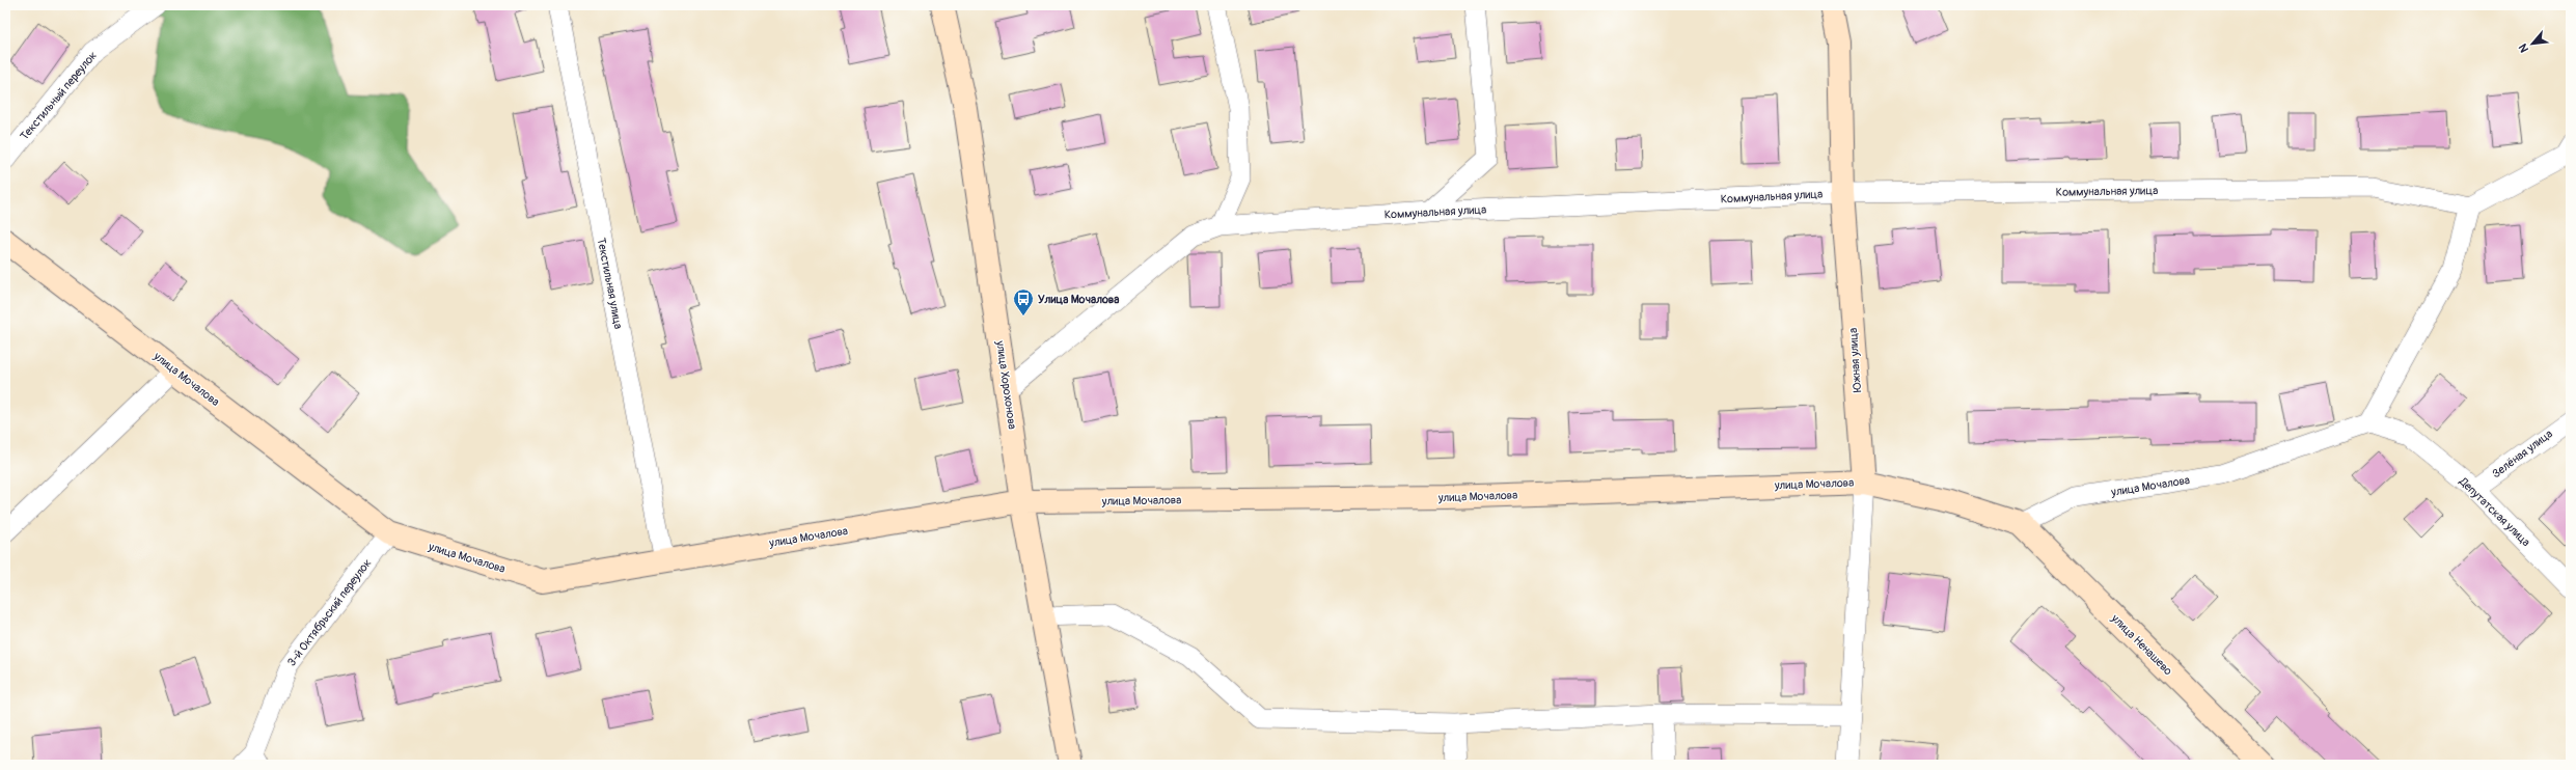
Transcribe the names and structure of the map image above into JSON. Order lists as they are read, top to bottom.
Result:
{
  "streets": {
    "street": [
      "Текстильный переулок",
      "Коммунальная улица",
      "Текстильная улица",
      "Южная улица",
      "улица Мочалова",
      "улица Хорохонова",
      "Зелёная улица",
      "Депутатская улица",
      "3-й Октябрьский переулок",
      "улица Ненашево"
    ]
  },
  "crossings": [
    ["Коммунальная улица", "Южная улица"],
    ["Коммунальная улица", "улица Хорохонова"],
    ["Текстильная улица", "улица Мочалова"],
    ["Южная улица", "улица Мочалова"],
    ["улица Мочалова", "улица Хорохонова"],
    ["улица Мочалова", "Депутатская улица"],
    ["улица Мочалова", "3-й Октябрьский переулок"],
    ["улица Мочалова", "улица Ненашево"],
    ["Зелёная улица", "Депутатская улица"]
  ],
  "places": {
    "bus stop": ["Улица Мочалова"]
  },
  "north": "bottom left"
}
